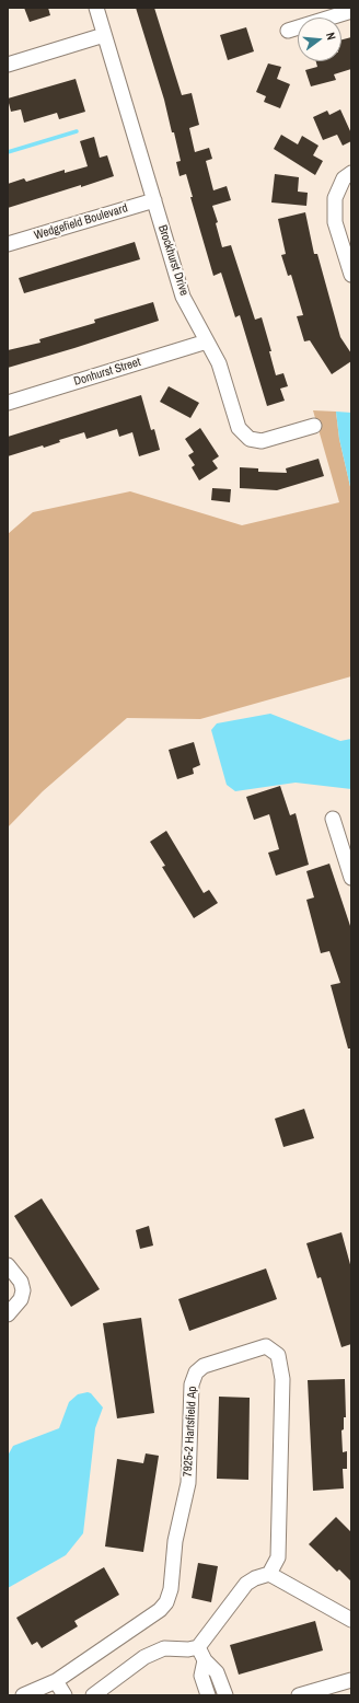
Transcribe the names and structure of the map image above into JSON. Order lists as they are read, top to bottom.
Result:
{
  "streets": {
    "street": [
      "Wedgefield Boulevard",
      "Brockhurst Drive",
      "Donhurst Street",
      "7925-2 Hartsfield Ap"
    ]
  },
  "crossings": [
    ["Wedgefield Boulevard", "Brockhurst Drive"],
    ["Brockhurst Drive", "Donhurst Street"]
  ],
  "north": "right"
}
